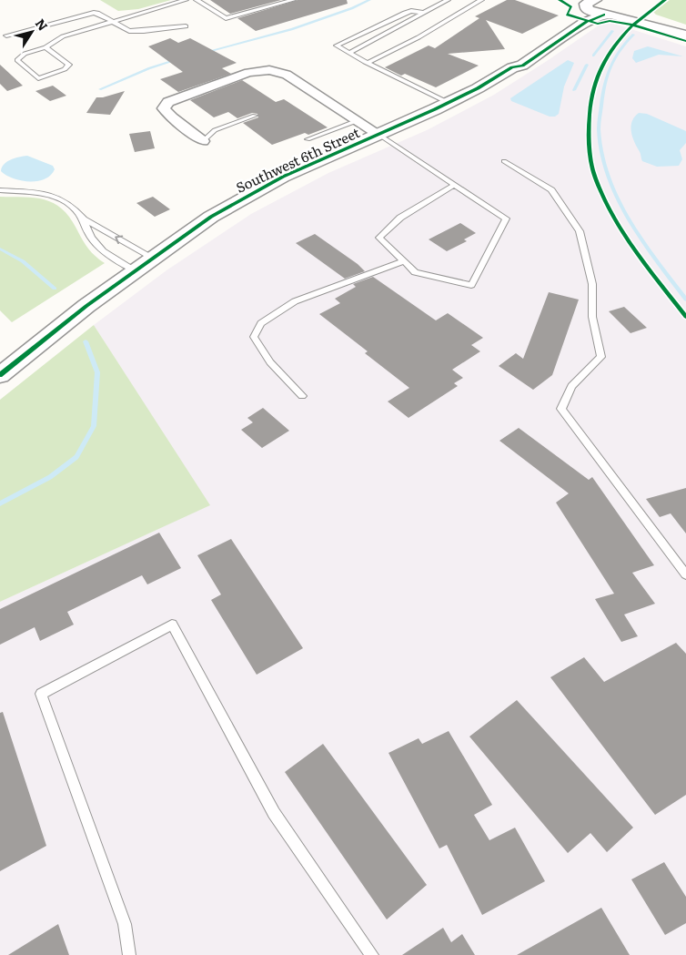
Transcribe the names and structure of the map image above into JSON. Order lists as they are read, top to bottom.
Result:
{
  "streets": {
    "street": ["Southwest 6th Street"]
  },
  "north": "top right"
}
